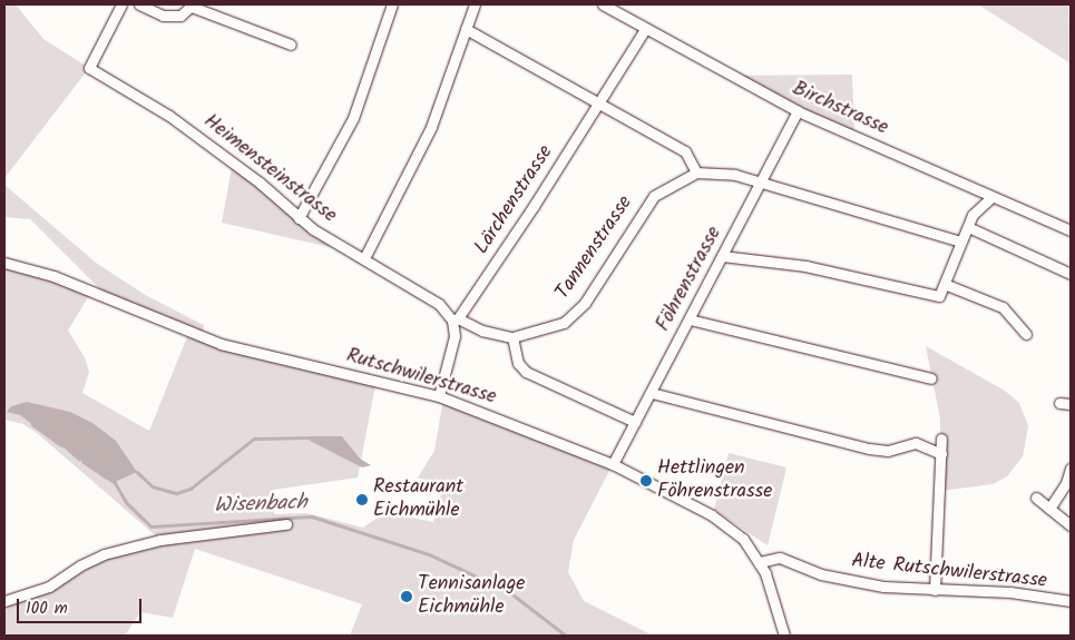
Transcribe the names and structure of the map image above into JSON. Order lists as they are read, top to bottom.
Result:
{
  "streets": {
    "street": [
      "Birchstrasse",
      "Heimensteinstrasse",
      "Lärchenstrasse",
      "Tannenstrasse",
      "Föhrenstrasse",
      "Rutschwilerstrasse",
      "Alte Rutschwilerstrasse"
    ]
  },
  "crossings": [
    ["Birchstrasse", "Lärchenstrasse"],
    ["Birchstrasse", "Föhrenstrasse"],
    ["Heimensteinstrasse", "Lärchenstrasse"],
    ["Heimensteinstrasse", "Tannenstrasse"],
    ["Lärchenstrasse", "Tannenstrasse"],
    ["Tannenstrasse", "Föhrenstrasse"],
    ["Föhrenstrasse", "Rutschwilerstrasse"],
    ["Rutschwilerstrasse", "Alte Rutschwilerstrasse"]
  ],
  "water": ["Wisenbach"],
  "places": ["Hettlingen Föhrenstrasse", "Restaurant Eichmühle", "Tennisanlage Eichmühle"],
  "scale_bar": "100 m"
}
